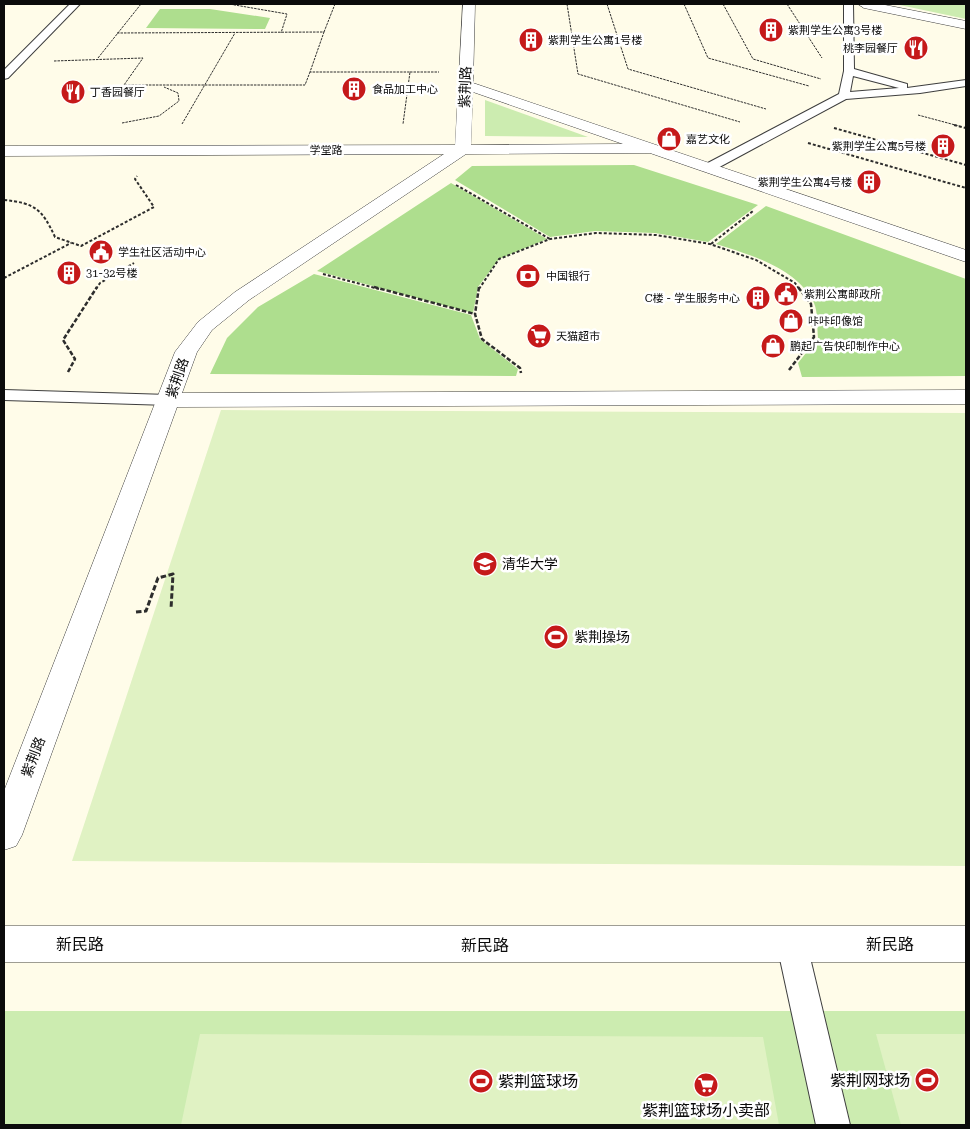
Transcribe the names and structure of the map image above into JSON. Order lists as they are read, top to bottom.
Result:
{
  "streets": {
    "street": ["紫荆路", "学堂路", "新民路"]
  },
  "crossings": [
    ["紫荆路", "学堂路"]
  ],
  "places": {
    "building": [
      "紫荆学生公寓3号楼",
      "紫荆学生公寓1号楼",
      "食品加工中心",
      "紫荆学生公寓5号楼",
      "紫荆学生公寓4号楼",
      "31-32号楼",
      "C楼 - 学生服务中心"
    ],
    "restaurant": ["桃李园餐厅", "丁香园餐厅"],
    "shop": ["嘉艺文化", "咔咔印像馆", "鹏起广告快印制作中心"],
    "public building": ["学生社区活动中心", "紫荆公寓邮政所"],
    "bank": ["中国银行"],
    "supermarket": ["天猫超市", "紫荆篮球场小卖部"],
    "school or university": ["清华大学"],
    "sports": ["紫荆操场", "紫荆网球场", "紫荆篮球场"]
  }
}
